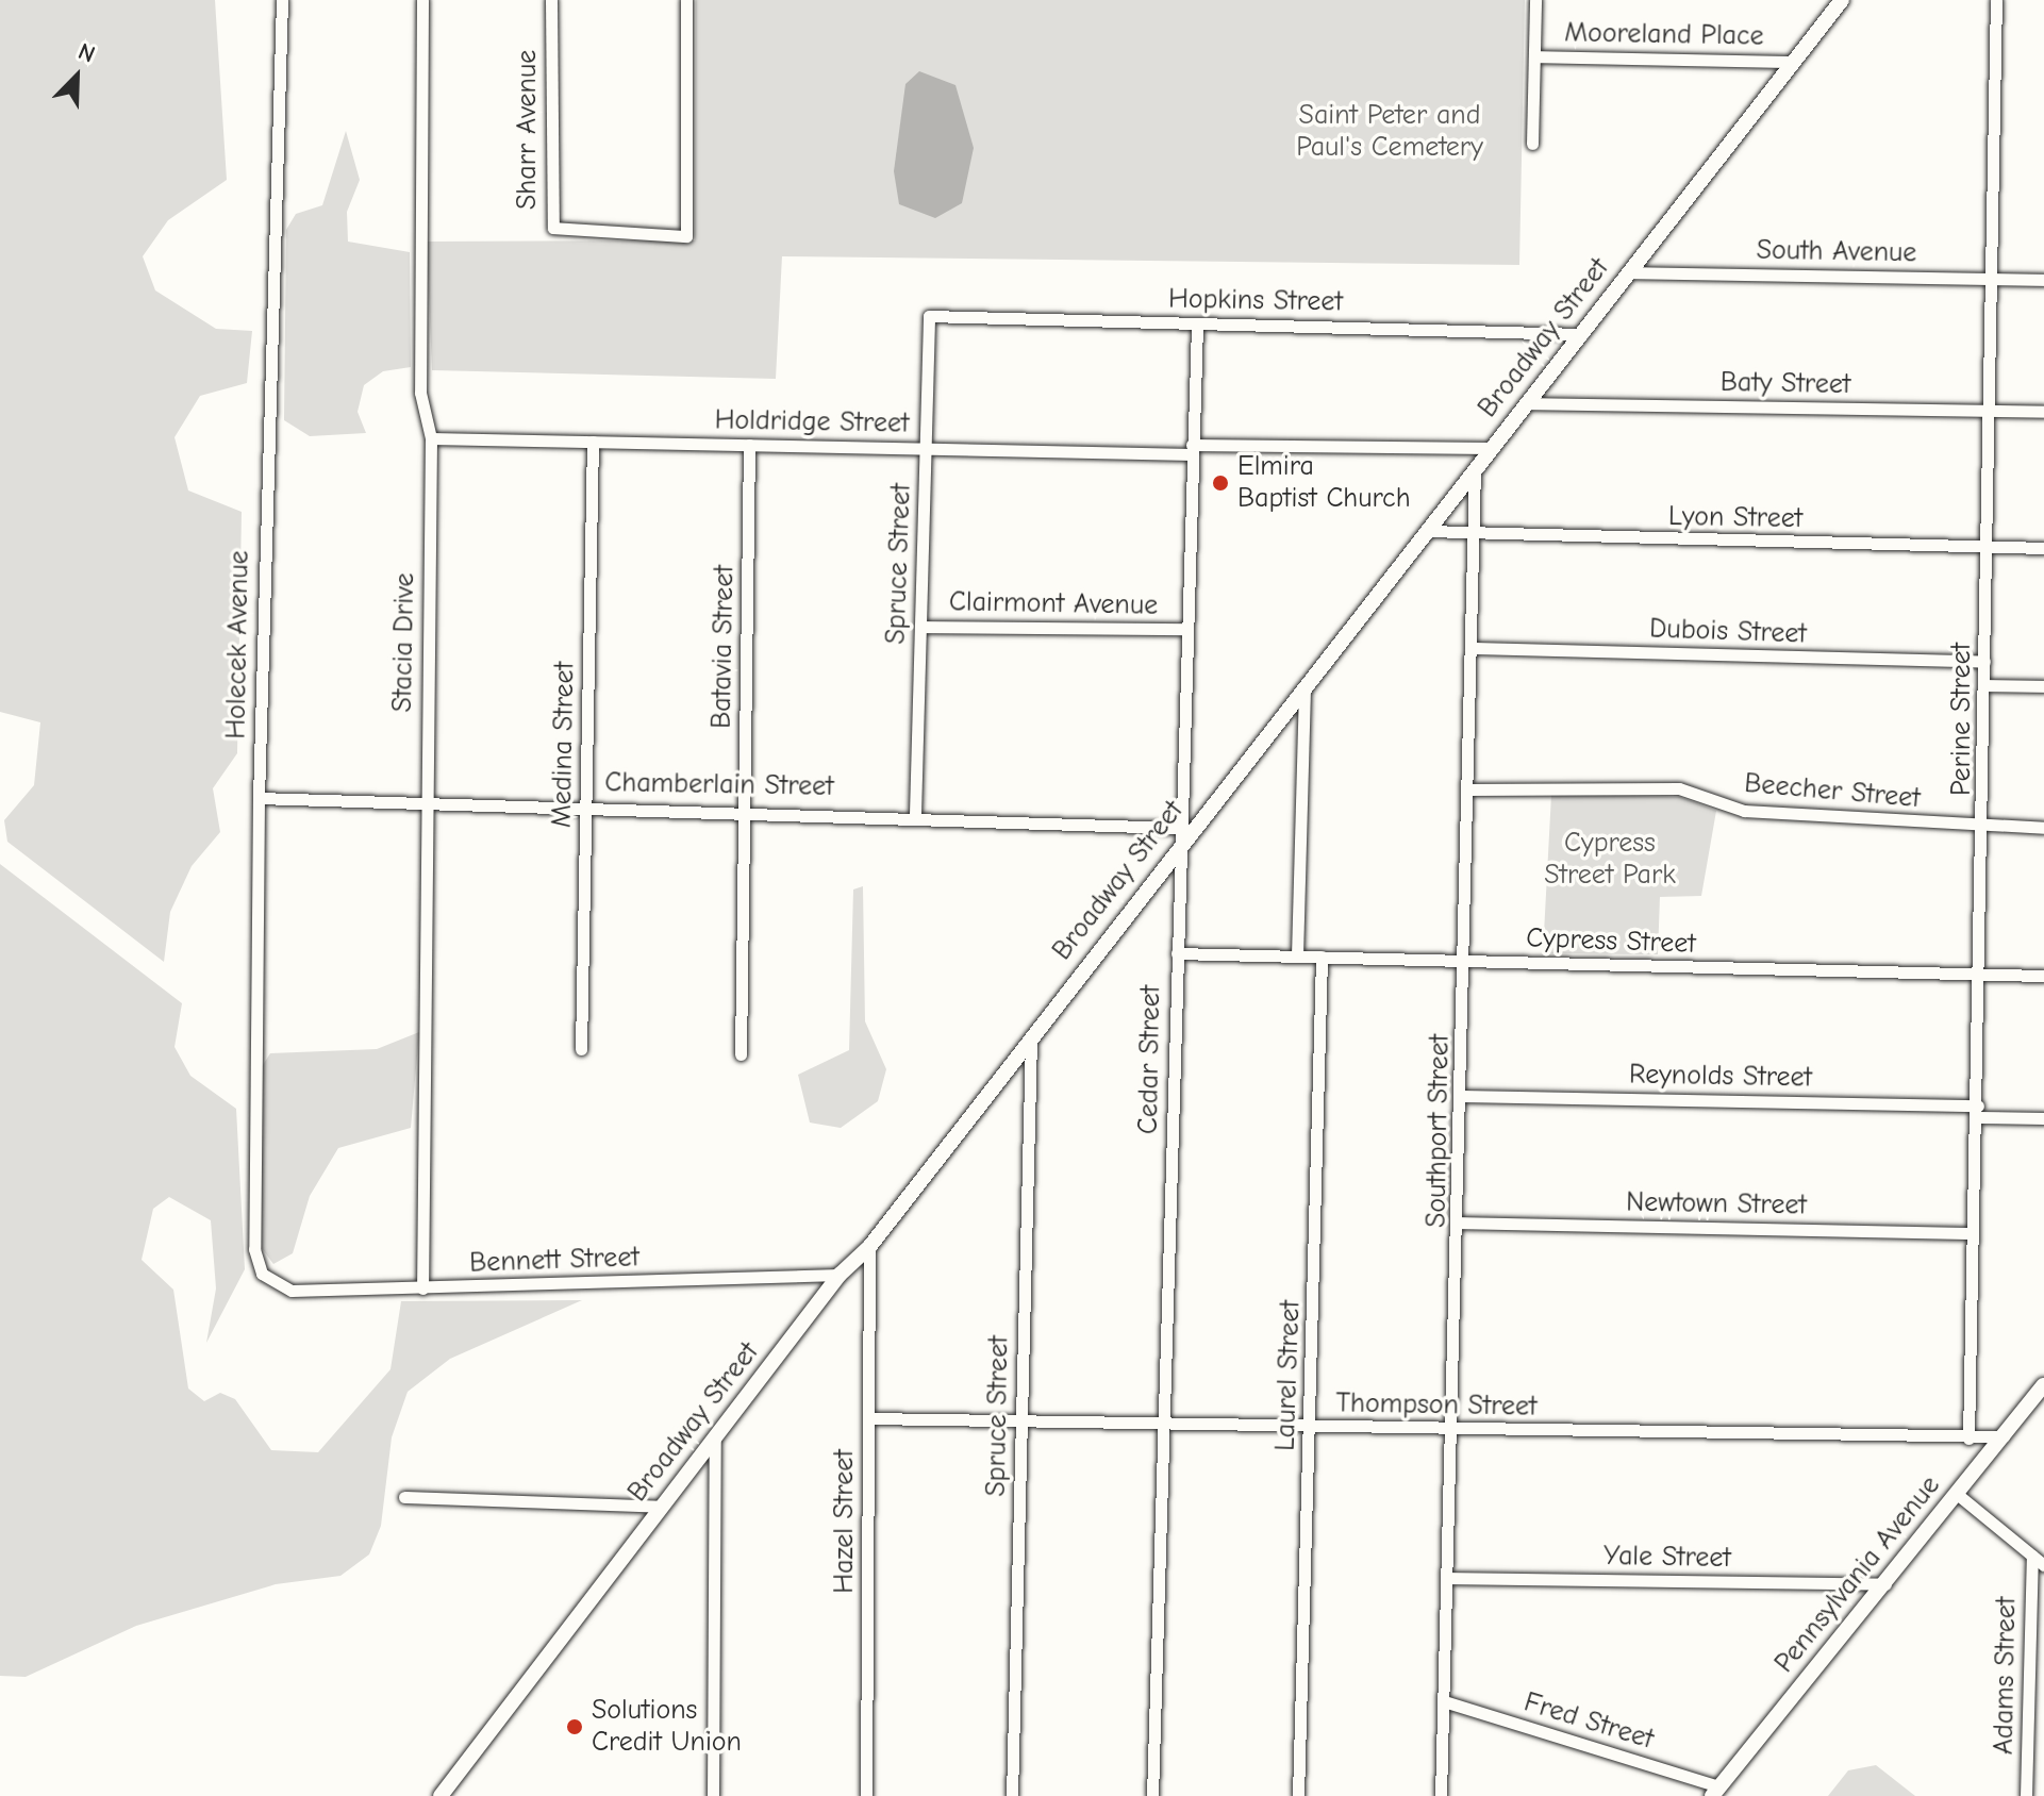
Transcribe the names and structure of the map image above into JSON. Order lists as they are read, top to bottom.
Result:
{
  "streets": {
    "street": [
      "Mooreland Place",
      "Sharr Avenue",
      "South Avenue",
      "Hopkins Street",
      "Broadway Street",
      "Baty Street",
      "Holdridge Street",
      "Lyon Street",
      "Spruce Street",
      "Clairmont Avenue",
      "Dubois Street",
      "Stacia Drive",
      "Holecek Avenue",
      "Batavia Street",
      "Perine Street",
      "Medina Street",
      "Chamberlain Street",
      "Beecher Street",
      "Cypress Street",
      "Cedar Street",
      "Reynolds Street",
      "Southport Street",
      "Newtown Street",
      "Bennett Street",
      "Laurel Street",
      "Thompson Street",
      "Hazel Street",
      "Yale Street",
      "Pennsylvania Avenue",
      "Adams Street",
      "Fred Street"
    ]
  },
  "crossings": [
    ["Mooreland Place", "Broadway Street"],
    ["South Avenue", "Broadway Street"],
    ["South Avenue", "Perine Street"],
    ["Hopkins Street", "Broadway Street"],
    ["Hopkins Street", "Spruce Street"],
    ["Hopkins Street", "Cedar Street"],
    ["Broadway Street", "Baty Street"],
    ["Broadway Street", "Holdridge Street"],
    ["Broadway Street", "Lyon Street"],
    ["Broadway Street", "Spruce Street"],
    ["Broadway Street", "Cedar Street"],
    ["Broadway Street", "Southport Street"],
    ["Broadway Street", "Bennett Street"],
    ["Broadway Street", "Hazel Street"],
    ["Baty Street", "Perine Street"],
    ["Holdridge Street", "Spruce Street"],
    ["Holdridge Street", "Stacia Drive"],
    ["Holdridge Street", "Batavia Street"],
    ["Holdridge Street", "Medina Street"],
    ["Holdridge Street", "Cedar Street"],
    ["Lyon Street", "Perine Street"],
    ["Lyon Street", "Southport Street"],
    ["Spruce Street", "Clairmont Avenue"],
    ["Spruce Street", "Chamberlain Street"],
    ["Spruce Street", "Thompson Street"],
    ["Clairmont Avenue", "Cedar Street"],
    ["Dubois Street", "Perine Street"],
    ["Dubois Street", "Southport Street"],
    ["Stacia Drive", "Chamberlain Street"],
    ["Stacia Drive", "Bennett Street"],
    ["Holecek Avenue", "Chamberlain Street"],
    ["Holecek Avenue", "Bennett Street"],
    ["Batavia Street", "Chamberlain Street"],
    ["Perine Street", "Beecher Street"],
    ["Perine Street", "Cypress Street"],
    ["Perine Street", "Reynolds Street"],
    ["Perine Street", "Newtown Street"],
    ["Perine Street", "Thompson Street"],
    ["Medina Street", "Chamberlain Street"],
    ["Chamberlain Street", "Cedar Street"],
    ["Beecher Street", "Southport Street"],
    ["Cypress Street", "Cedar Street"],
    ["Cypress Street", "Southport Street"],
    ["Cypress Street", "Laurel Street"],
    ["Cedar Street", "Thompson Street"],
    ["Reynolds Street", "Southport Street"],
    ["Southport Street", "Newtown Street"],
    ["Southport Street", "Thompson Street"],
    ["Southport Street", "Yale Street"],
    ["Southport Street", "Fred Street"],
    ["Laurel Street", "Thompson Street"],
    ["Thompson Street", "Hazel Street"],
    ["Thompson Street", "Pennsylvania Avenue"],
    ["Yale Street", "Pennsylvania Avenue"],
    ["Pennsylvania Avenue", "Fred Street"]
  ],
  "parks": ["Saint Peter and Paul's Cemetery", "Cypress Street Park"],
  "places": ["Elmira Baptist Church", "Solutions Credit Union"],
  "north": "top right"
}
